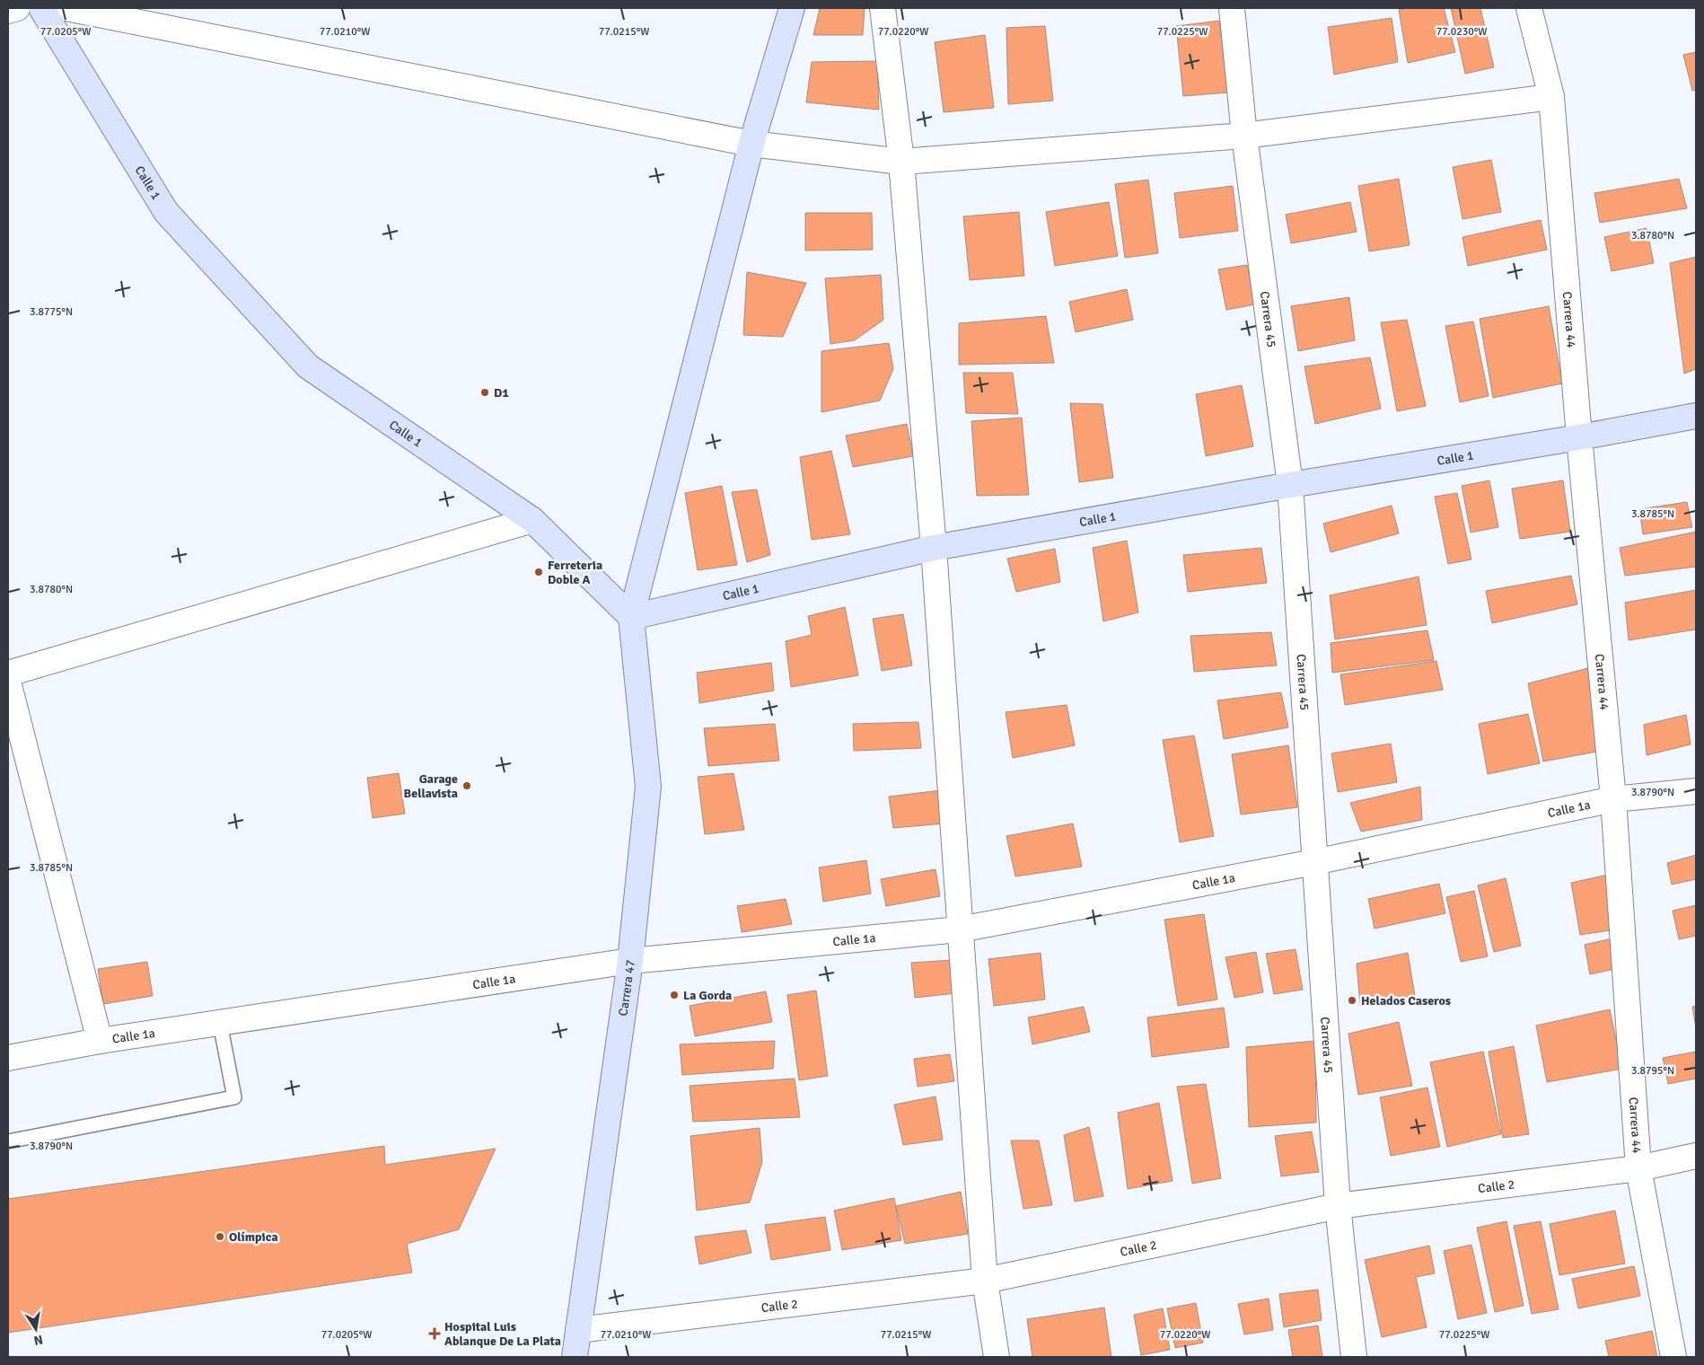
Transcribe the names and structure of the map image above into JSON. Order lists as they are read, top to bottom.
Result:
{
  "streets": {
    "main road": ["Calle 1", "Carrera 47"],
    "street": [
      "Carrera 45",
      "Carrera 44",
      "Calle 1a",
      "Calle 2"
    ]
  },
  "crossings": [
    ["Calle 1", "Carrera 45"],
    ["Calle 1", "Carrera 44"],
    ["Calle 1", "Carrera 47"],
    ["Carrera 45", "Calle 1a"],
    ["Carrera 45", "Calle 2"],
    ["Carrera 44", "Calle 1a"],
    ["Carrera 44", "Calle 2"],
    ["Calle 1a", "Carrera 47"],
    ["Carrera 47", "Calle 2"]
  ],
  "places": {
    "other": [
      "D1",
      "Ferreteria Doble A",
      "Garage Bellavista",
      "La Gorda",
      "Helados Caseros",
      "Olímpica"
    ],
    "health": ["Hospital Luis Ablanque De La Plata"]
  },
  "north": "bottom",
  "coordinates": [
    "77.0205°W",
    "77.0210°W",
    "77.0215°W",
    "77.0220°W",
    "77.0225°W",
    "77.0230°W",
    "3.8780°N",
    "3.8775°N",
    "3.8785°N",
    "3.8790°N",
    "3.8795°N"
  ]
}
